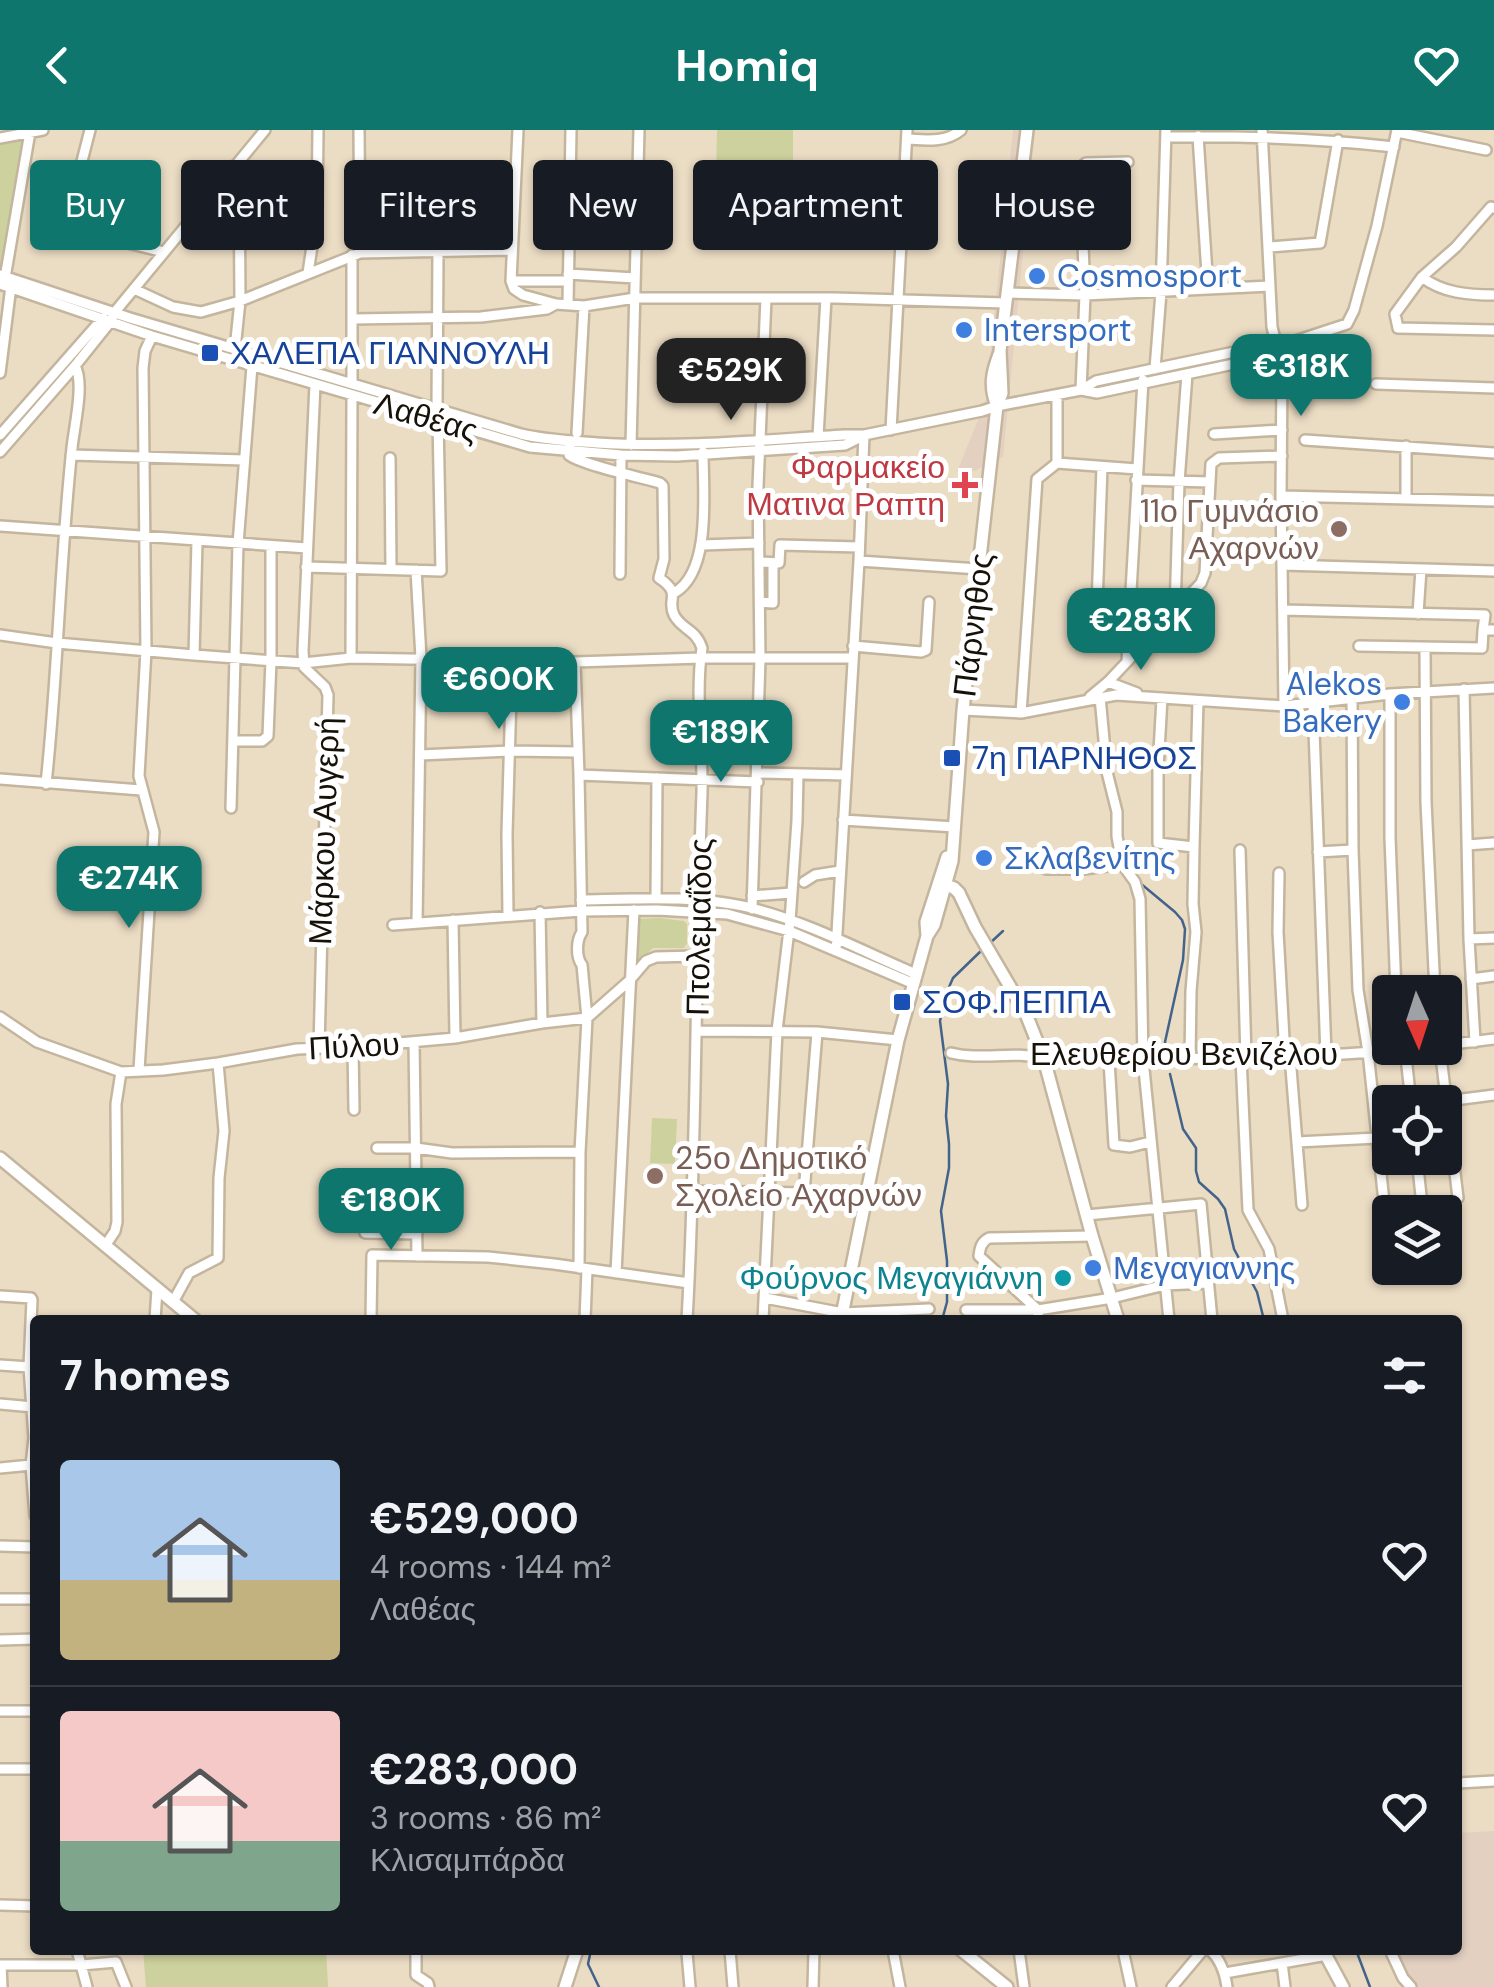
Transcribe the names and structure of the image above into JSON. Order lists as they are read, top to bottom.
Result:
{
  "streets": {
    "main road": ["Πάρνηθος"],
    "street": [
      "Λαθέας",
      "Μάρκου Αυγερή",
      "Πτολεμαΐδος",
      "Πύλου",
      "Ελευθερίου Βενιζέλου"
    ]
  },
  "crossings": [
    ["Λαθέας", "Πάρνηθος"],
    ["Μάρκου Αυγερή", "Πύλου"]
  ],
  "places": {
    "other": [
      "Cosmosport",
      "Intersport",
      "11ο Γυμνάσιο Αχαρνών",
      "Alekos Bakery",
      "Σκλαβενίτης",
      "25ο Δημοτικό Σχολείο Αχαρνών",
      "Μεγαγιαννης",
      "Φούρνος Μεγαγιάννη"
    ],
    "transit": ["ΧΑΛΕΠΑ ΓΙΑΝΝΟΥΛΗ", "7η ΠΑΡΝΗΘΟΣ", "ΣΟΦ.ΠΕΠΠΑ"],
    "health": ["Φαρμακείο Ματινα Ραπτη"]
  },
  "north": "bottom",
  "page": {
    "header": "Homiq",
    "chip": [
      "Buy",
      "Rent",
      "Filters",
      "New",
      "Apartment",
      "House"
    ],
    "price": [
      "€318K",
      "€529K",
      "€283K",
      "€600K",
      "€189K",
      "€274K",
      "€180K"
    ],
    "heading": "7 homes",
    "list": [
      {
        "name": "€529,000",
        "note": "4 rooms · 144 m² · Λαθέας"
      },
      {
        "name": "€283,000",
        "note": "3 rooms · 86 m² · Κλισαμπάρδα"
      }
    ]
  }
}
